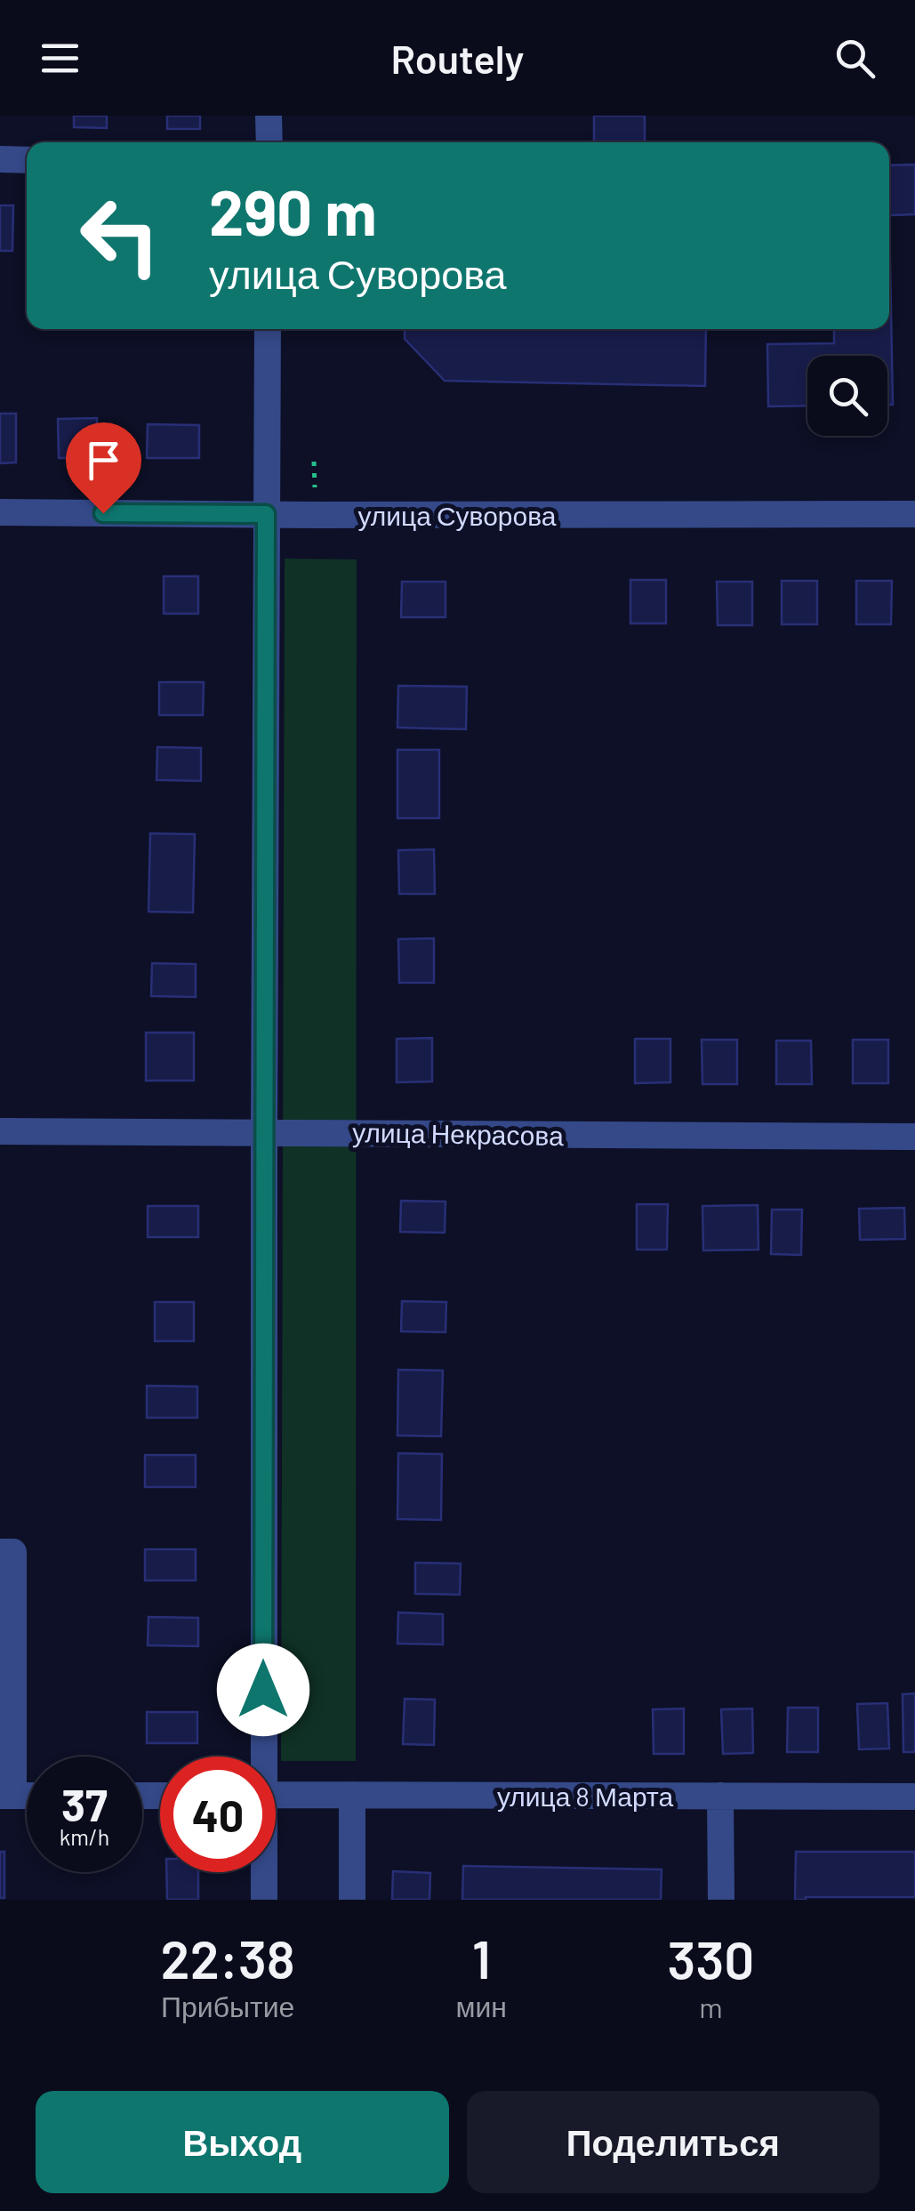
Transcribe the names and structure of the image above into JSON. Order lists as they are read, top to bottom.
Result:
{
  "streets": {
    "street": ["улица Суворова", "улица Некрасова", "улица 8 Марта"]
  },
  "page": {
    "header": "Routely",
    "turn": ["290 m", "улица Суворова"],
    "speed": "37 km/h",
    "limit": "40",
    "eta": [
      "22:38",
      "Прибытие",
      "1",
      "мин",
      "330",
      "m"
    ],
    "buttons": ["Выход", "Поделиться"]
  }
}
